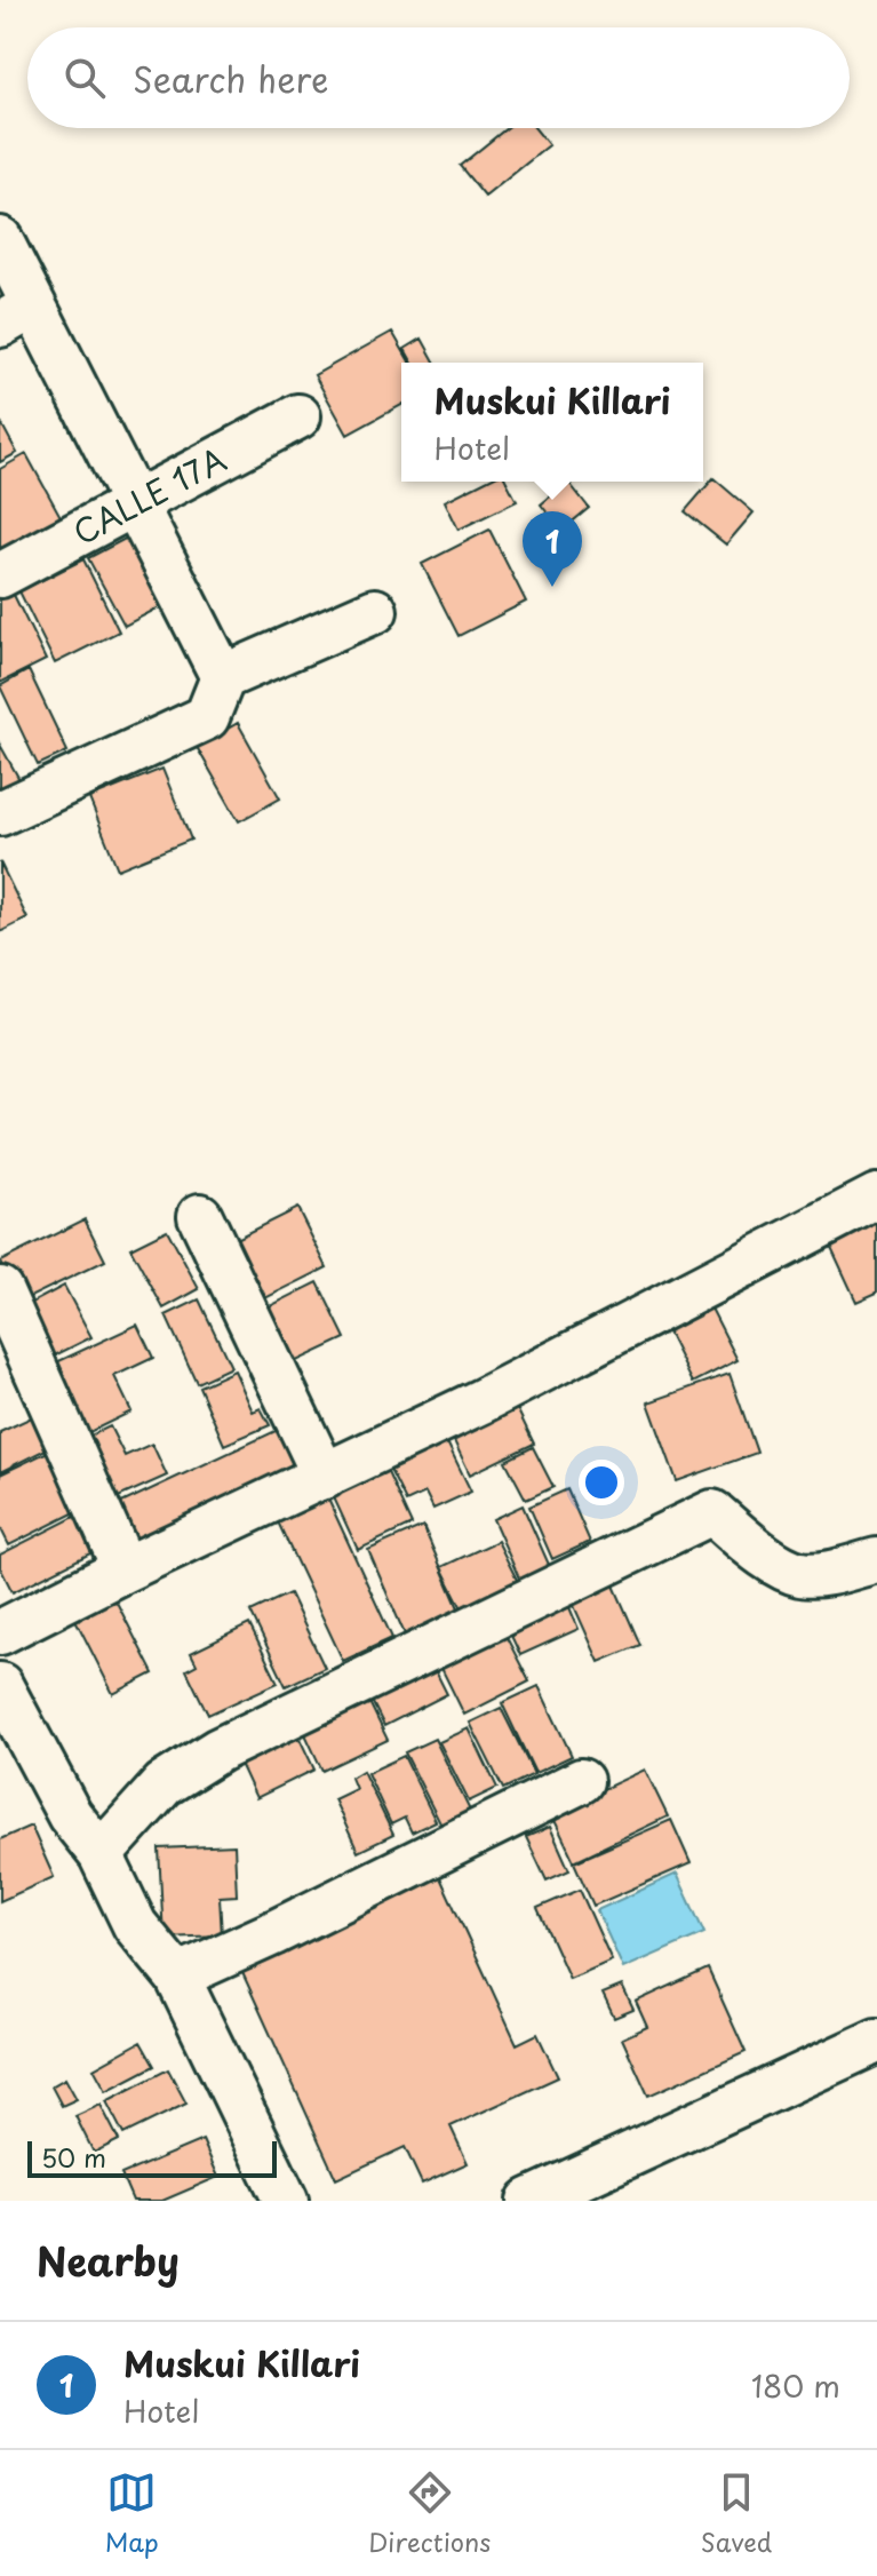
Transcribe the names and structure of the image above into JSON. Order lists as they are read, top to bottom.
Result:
{
  "streets": {
    "street": ["CALLE 17A"]
  },
  "scale_bar": "50 m",
  "page": {
    "search": "Search here",
    "popup": ["Muskui Killari", "Hotel"],
    "pins": "1",
    "scale": "50 m",
    "heading": "Nearby",
    "list": [
      {
        "mark": "1",
        "name": "Muskui Killari",
        "note": "Hotel",
        "value": "180 m"
      }
    ],
    "nav": ["Map", "Directions", "Saved"]
  }
}
